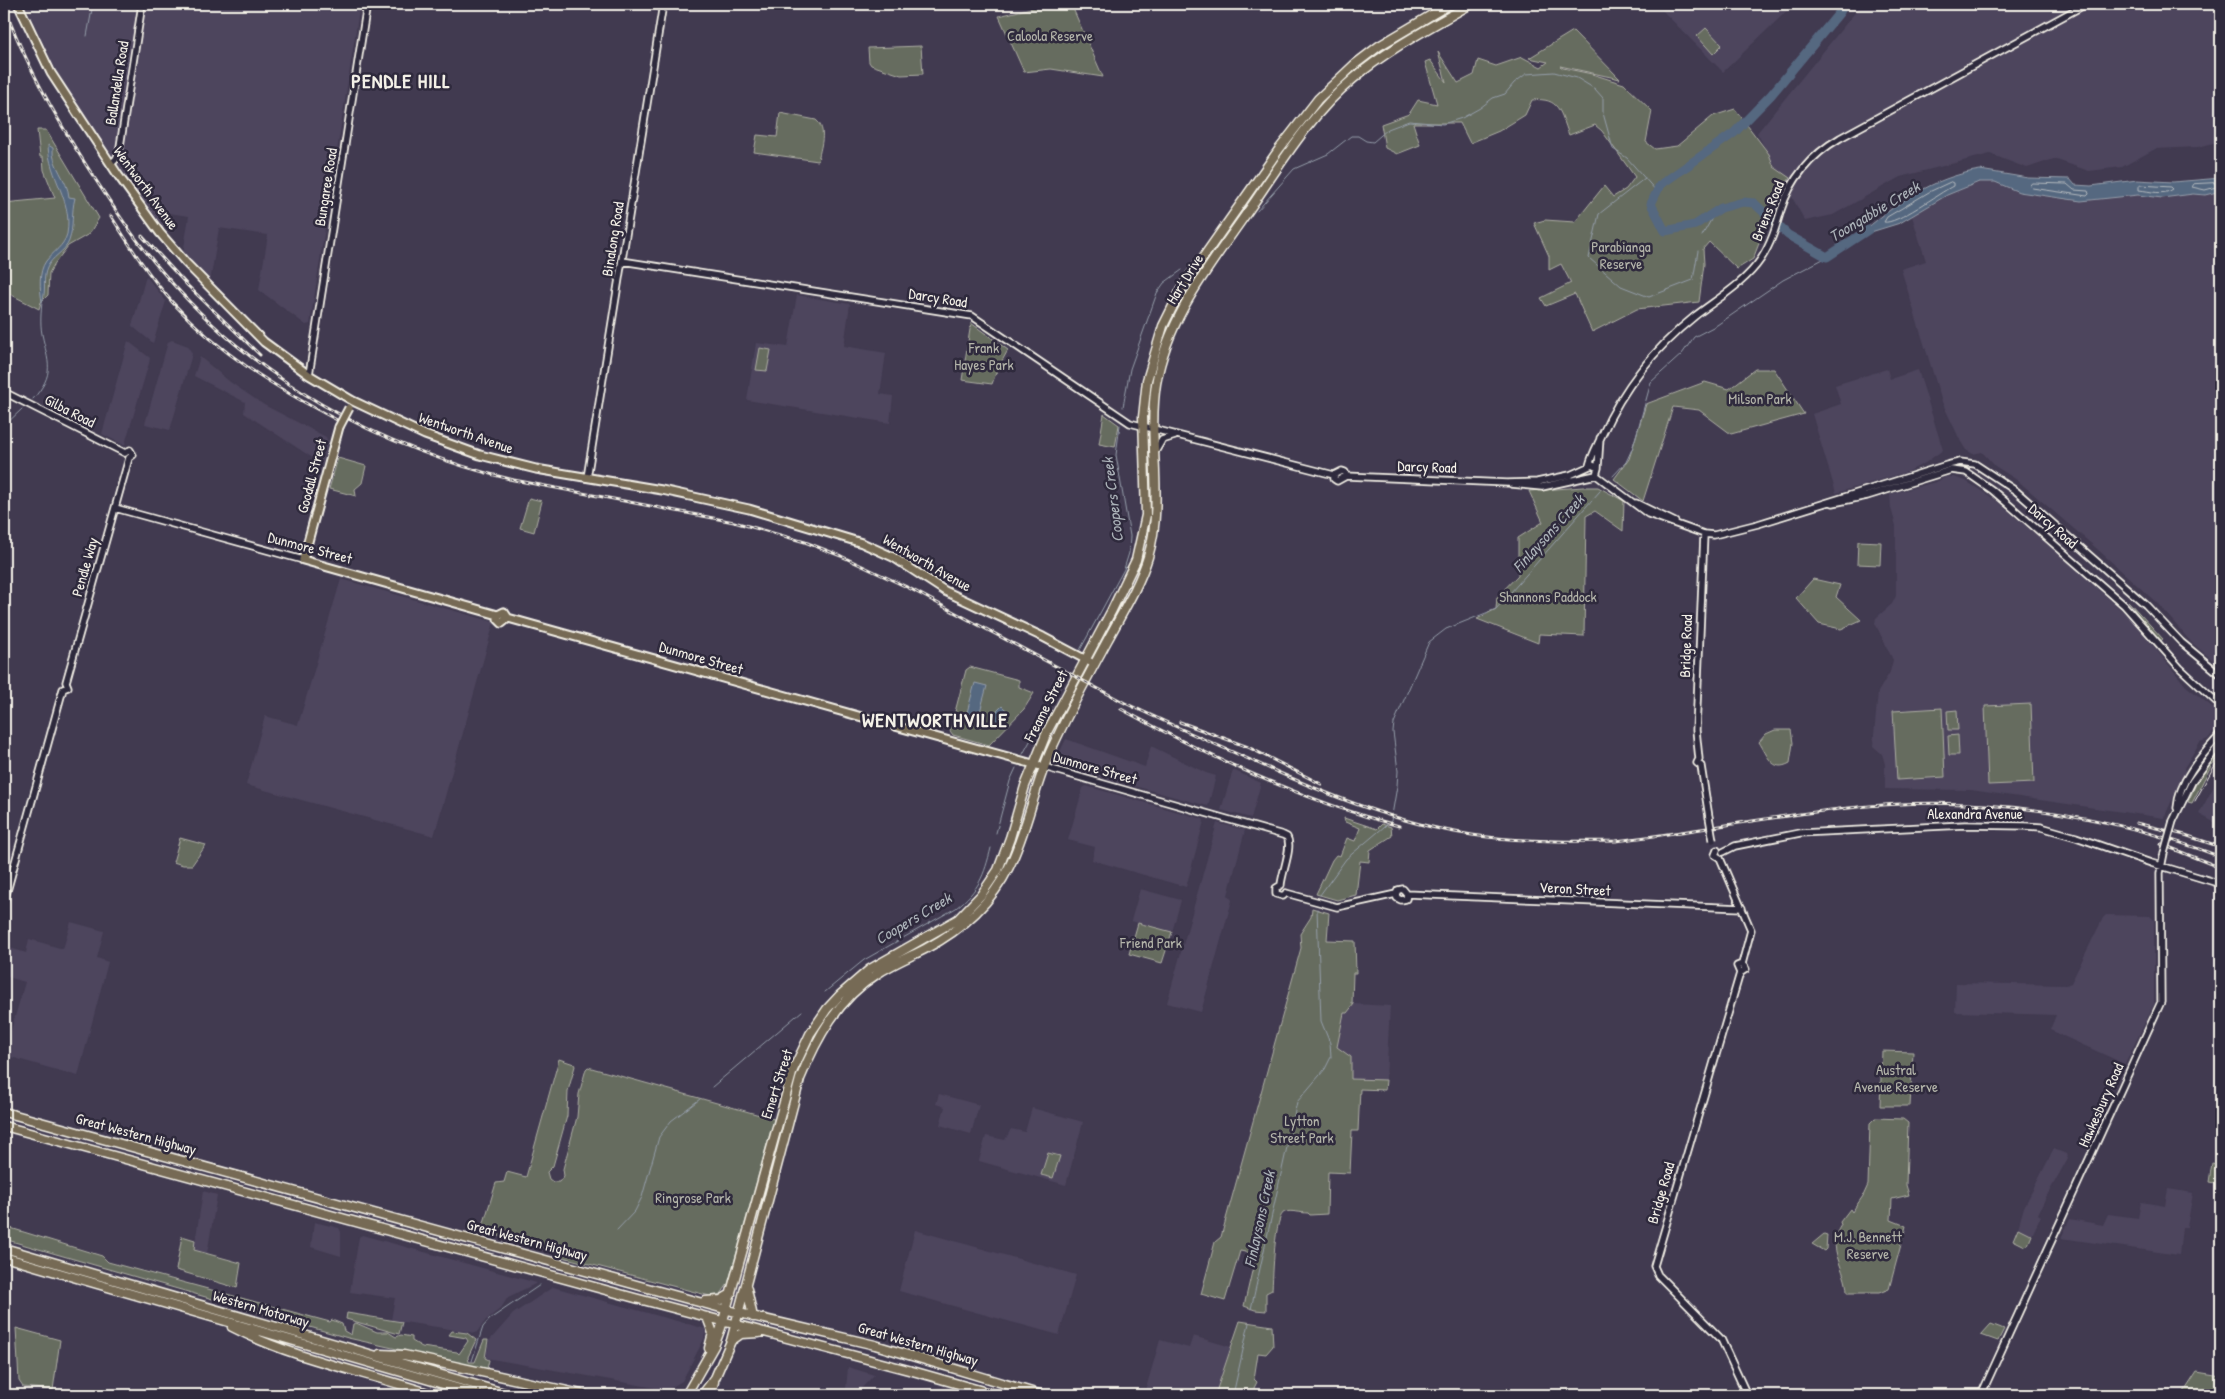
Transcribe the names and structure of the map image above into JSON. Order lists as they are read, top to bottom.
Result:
{
  "streets": {
    "highway": [
      "Hart Drive",
      "Freame Street",
      "Emert Street",
      "Great Western Highway",
      "Western Motorway"
    ],
    "main road": ["Wentworth Avenue", "Goodall Street", "Dunmore Street"],
    "street": [
      "Ballandella Road",
      "Bungaree Road",
      "Briens Road",
      "Binalong Road",
      "Darcy Road",
      "Gilba Road",
      "Pendle Way",
      "Bridge Road",
      "Alexandra Avenue",
      "Veron Street",
      "Hawkesbury Road"
    ]
  },
  "crossings": [
    ["Ballandella Road", "Wentworth Avenue"],
    ["Bungaree Road", "Wentworth Avenue"],
    ["Wentworth Avenue", "Binalong Road"],
    ["Wentworth Avenue", "Hart Drive"],
    ["Wentworth Avenue", "Goodall Street"],
    ["Wentworth Avenue", "Freame Street"],
    ["Briens Road", "Darcy Road"],
    ["Binalong Road", "Darcy Road"],
    ["Hart Drive", "Darcy Road"],
    ["Hart Drive", "Freame Street"],
    ["Darcy Road", "Bridge Road"],
    ["Gilba Road", "Pendle Way"],
    ["Goodall Street", "Dunmore Street"],
    ["Dunmore Street", "Pendle Way"],
    ["Dunmore Street", "Freame Street"],
    ["Dunmore Street", "Veron Street"],
    ["Dunmore Street", "Emert Street"],
    ["Bridge Road", "Alexandra Avenue"],
    ["Bridge Road", "Veron Street"],
    ["Freame Street", "Emert Street"],
    ["Alexandra Avenue", "Hawkesbury Road"],
    ["Emert Street", "Great Western Highway"]
  ],
  "districts": ["PENDLE HILL", "WENTWORTHVILLE"],
  "water": ["Toongabbie Creek", "Coopers Creek", "Finlaysons Creek"],
  "parks": [
    "Caloola Reserve",
    "Parabianga Reserve",
    "Frank Hayes Park",
    "Milson Park",
    "Shannons Paddock",
    "Friend Park",
    "Austral Avenue Reserve",
    "Lytton Street Park",
    "Ringrose Park",
    "M.J. Bennett Reserve"
  ]
}
